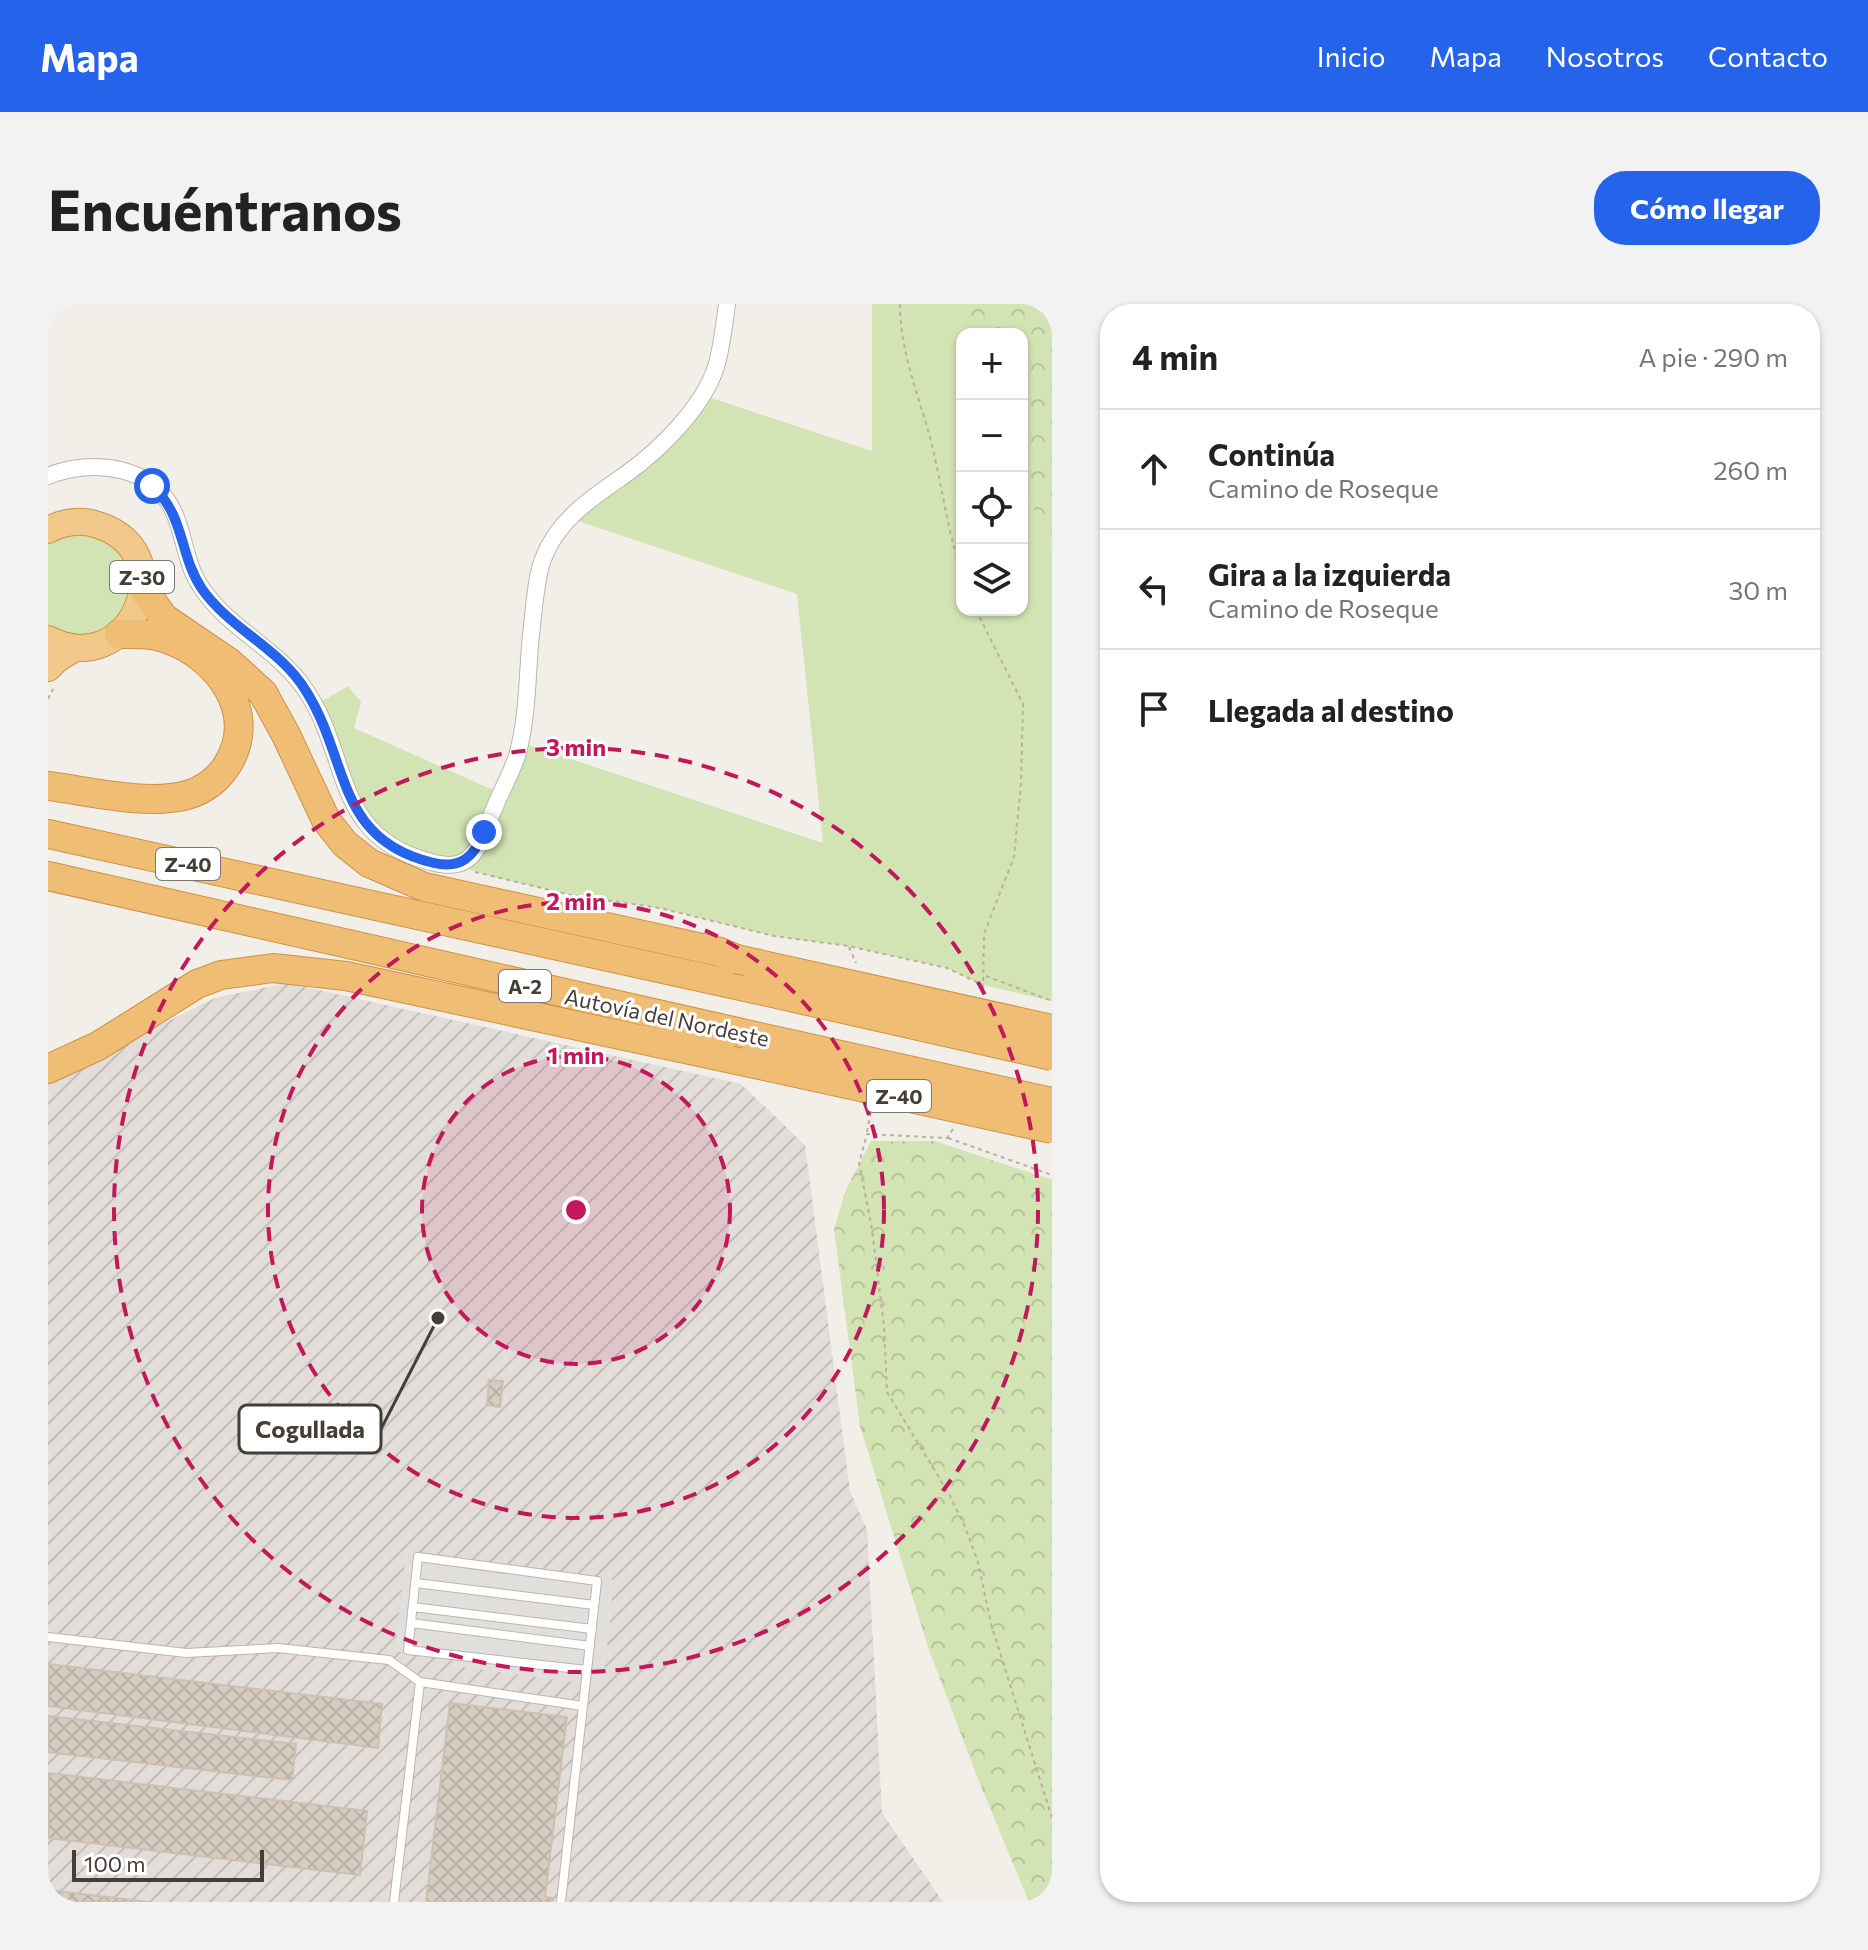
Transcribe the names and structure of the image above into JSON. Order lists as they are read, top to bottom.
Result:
{
  "streets": {
    "highway": [
      "Z-30",
      "Z-40",
      "A-2",
      "Autovía del Nordeste"
    ]
  },
  "crossings": [
    ["Z-40", "Autovía del Nordeste"]
  ],
  "places": ["Cogullada"],
  "scale_bar": "100 m",
  "page": {
    "header": "Mapa",
    "nav": [
      "Inicio",
      "Mapa",
      "Nosotros",
      "Contacto"
    ],
    "buttons": "Cómo llegar",
    "title": "Encuéntranos",
    "heading": ["4 min", "A pie · 290 m"],
    "map_buttons": ["+", "−"],
    "list": [
      ["Continúa", "Camino de Roseque", "260 m"],
      ["Gira a la izquierda", "Camino de Roseque", "30 m"],
      "Llegada al destino"
    ],
    "scale": "100 m"
  },
  "rings": ["3 min", "2 min", "1 min"]
}
